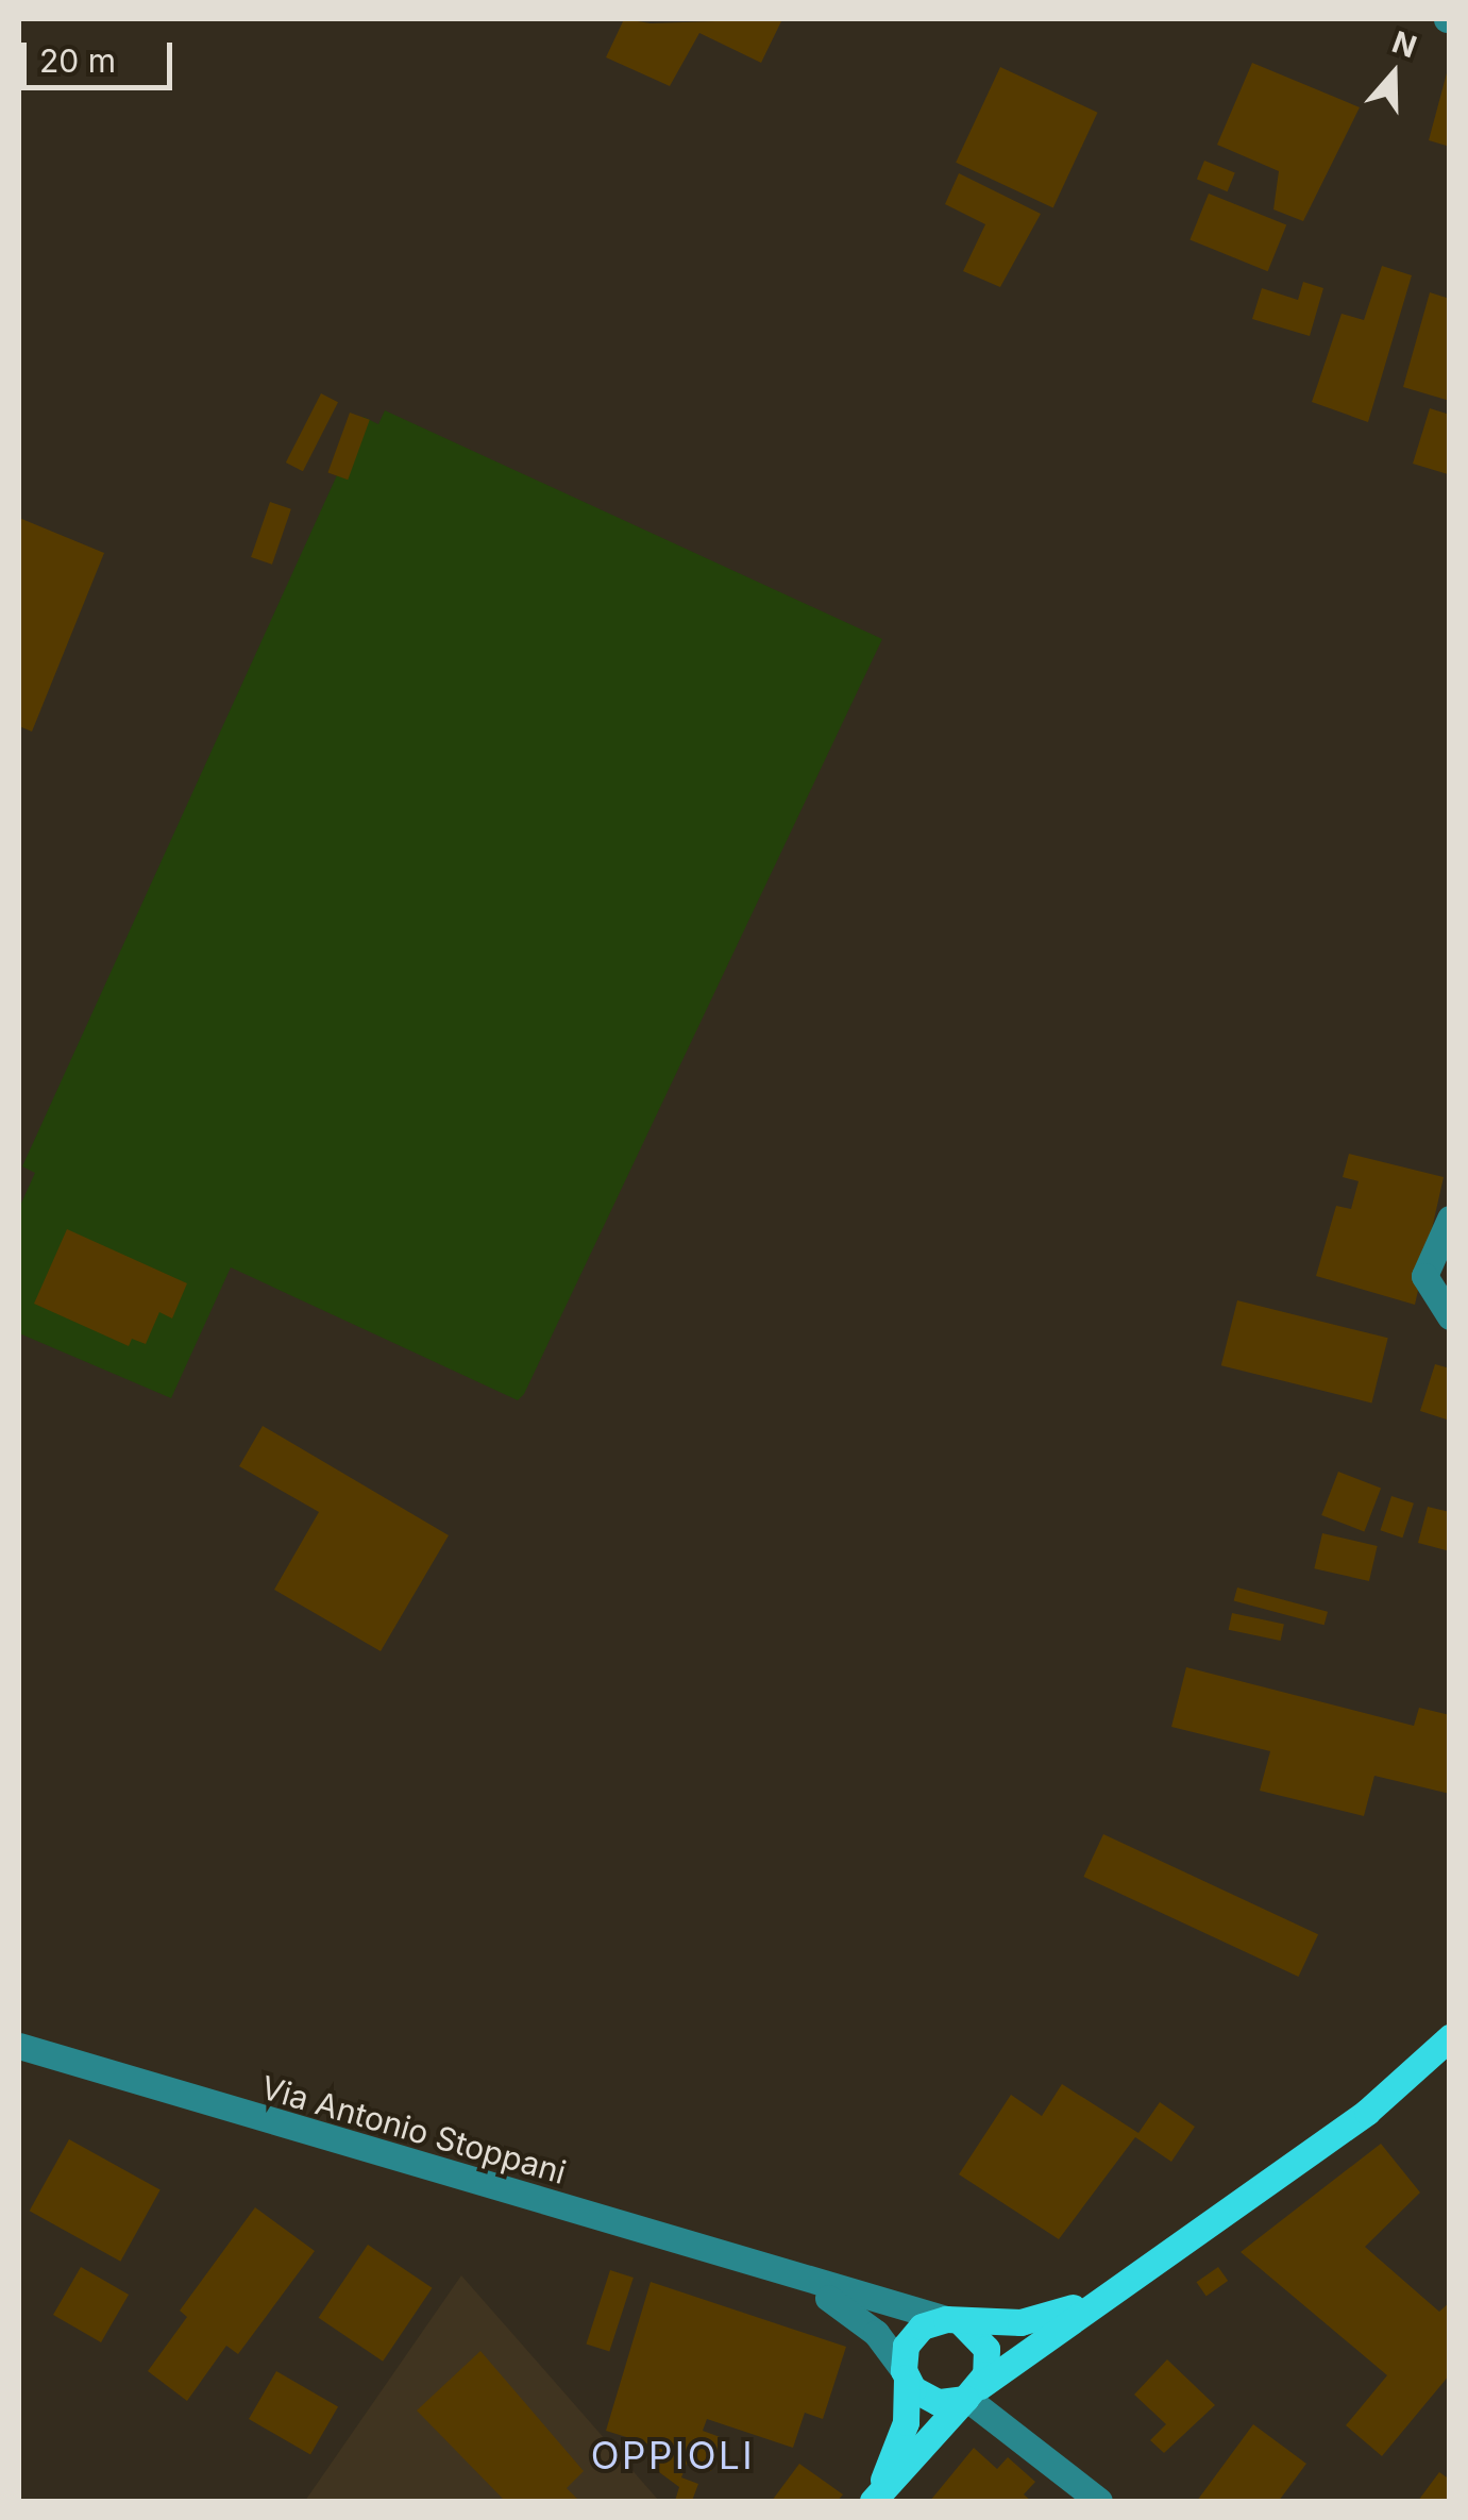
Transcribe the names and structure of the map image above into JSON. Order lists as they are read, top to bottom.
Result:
{
  "streets": {
    "street": ["Via Antonio Stoppani"]
  },
  "districts": ["OPPIOLI"],
  "scale_bar": "20 m",
  "north": "top"
}
